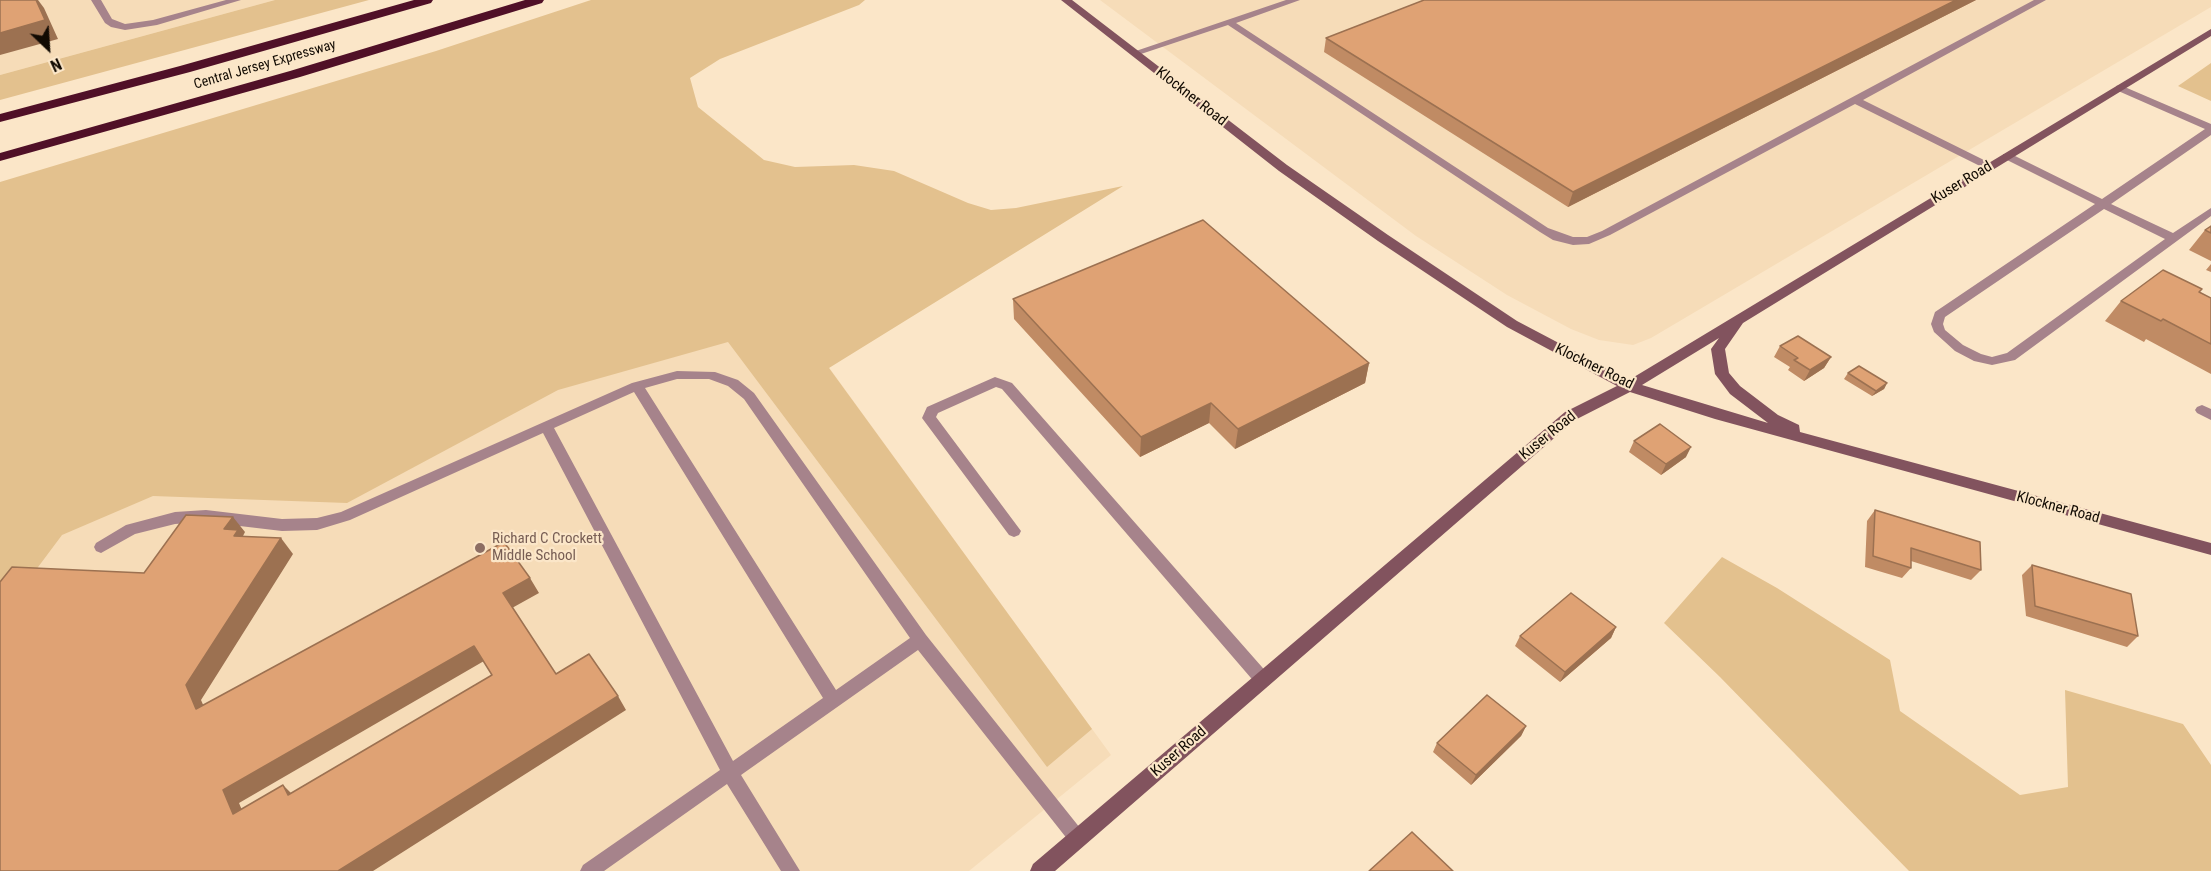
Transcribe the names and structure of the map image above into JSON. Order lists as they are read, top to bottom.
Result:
{
  "streets": {
    "highway": ["Central Jersey Expressway"],
    "street": ["Klockner Road", "Kuser Road"]
  },
  "crossings": [
    ["Klockner Road", "Kuser Road"]
  ],
  "places": ["Richard C Crockett Middle School"],
  "north": "bottom right"
}
